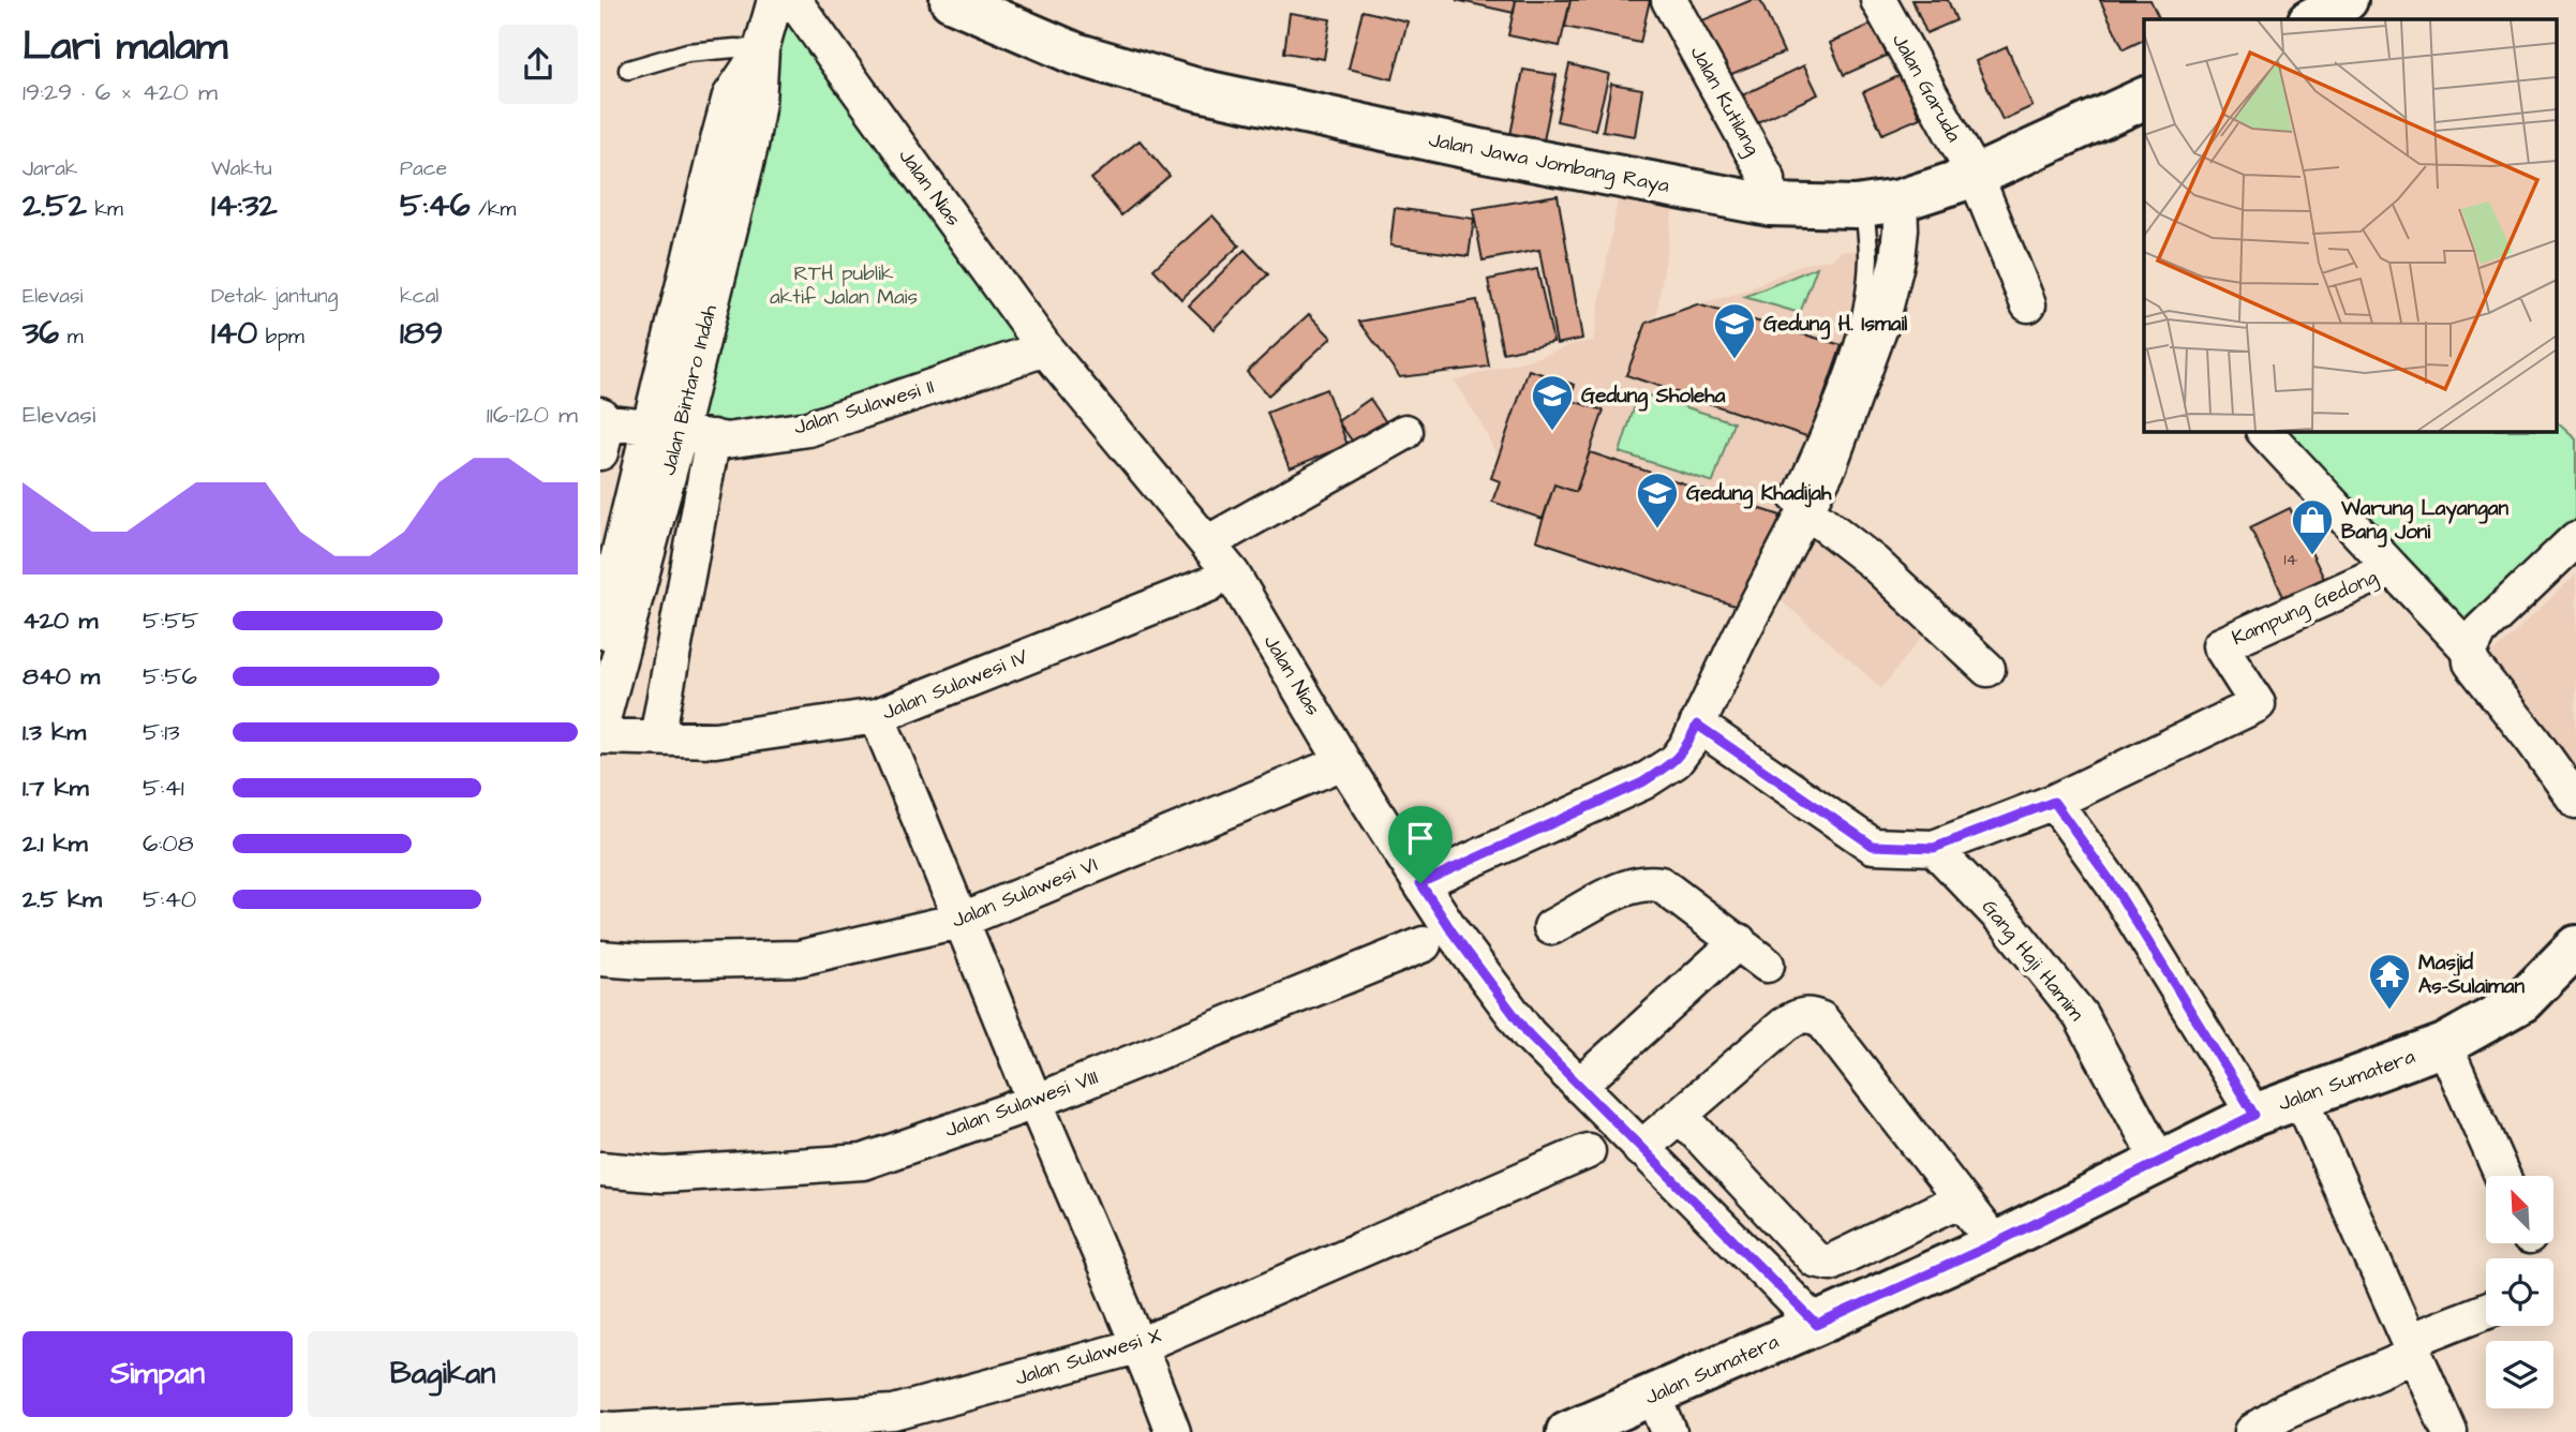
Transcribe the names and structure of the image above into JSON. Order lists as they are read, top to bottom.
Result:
{
  "streets": {
    "main road": ["Jalan Jawa Jombang Raya", "Jalan Sumatera"],
    "street": [
      "Jalan Garuda",
      "Jalan Kutilang",
      "Jalan Nias",
      "Jalan Bintaro Indah",
      "Jalan Sulawesi II",
      "Kampung Gedong",
      "Jalan Sulawesi IV",
      "Jalan Sulawesi VI",
      "Gang Haji Hamim",
      "Jalan Sulawesi VIII",
      "Jalan Sulawesi X"
    ]
  },
  "crossings": [
    ["Jalan Garuda", "Jalan Jawa Jombang Raya"],
    ["Jalan Kutilang", "Jalan Jawa Jombang Raya"],
    ["Jalan Nias", "Jalan Sulawesi II"],
    ["Jalan Nias", "Jalan Sulawesi VI"],
    ["Jalan Nias", "Jalan Sumatera"],
    ["Jalan Bintaro Indah", "Jalan Sulawesi II"],
    ["Kampung Gedong", "Gang Haji Hamim"],
    ["Gang Haji Hamim", "Jalan Sumatera"]
  ],
  "parks": ["RTH publik aktif Jalan Mais"],
  "places": {
    "school or university": ["Gedung H. Ismail", "Gedung Sholeha", "Gedung Khadijah"],
    "shop": ["Warung Layangan Bang Joni"],
    "temple": ["Masjid As-Sulaiman"]
  },
  "house_numbers": ["14"],
  "north": "top left",
  "page": {
    "heading": ["Lari malam", "19:29 · 6 × 420 m"],
    "stats": [
      ["Jarak", "2.52 km"],
      ["Waktu", "14:32"],
      ["Pace", "5:46 /km"],
      ["Elevasi", "36 m"],
      ["Detak jantung", "140 bpm"],
      ["kcal", "189"]
    ],
    "chart": ["Elevasi", "116–120 m"],
    "list": [
      {
        "name": "420 m",
        "note": "5:55"
      },
      {
        "name": "840 m",
        "note": "5:56"
      },
      {
        "name": "1.3 km",
        "note": "5:13"
      },
      {
        "name": "1.7 km",
        "note": "5:41"
      },
      {
        "name": "2.1 km",
        "note": "6:08"
      },
      {
        "name": "2.5 km",
        "note": "5:40"
      }
    ],
    "buttons": ["Simpan", "Bagikan"]
  }
}
